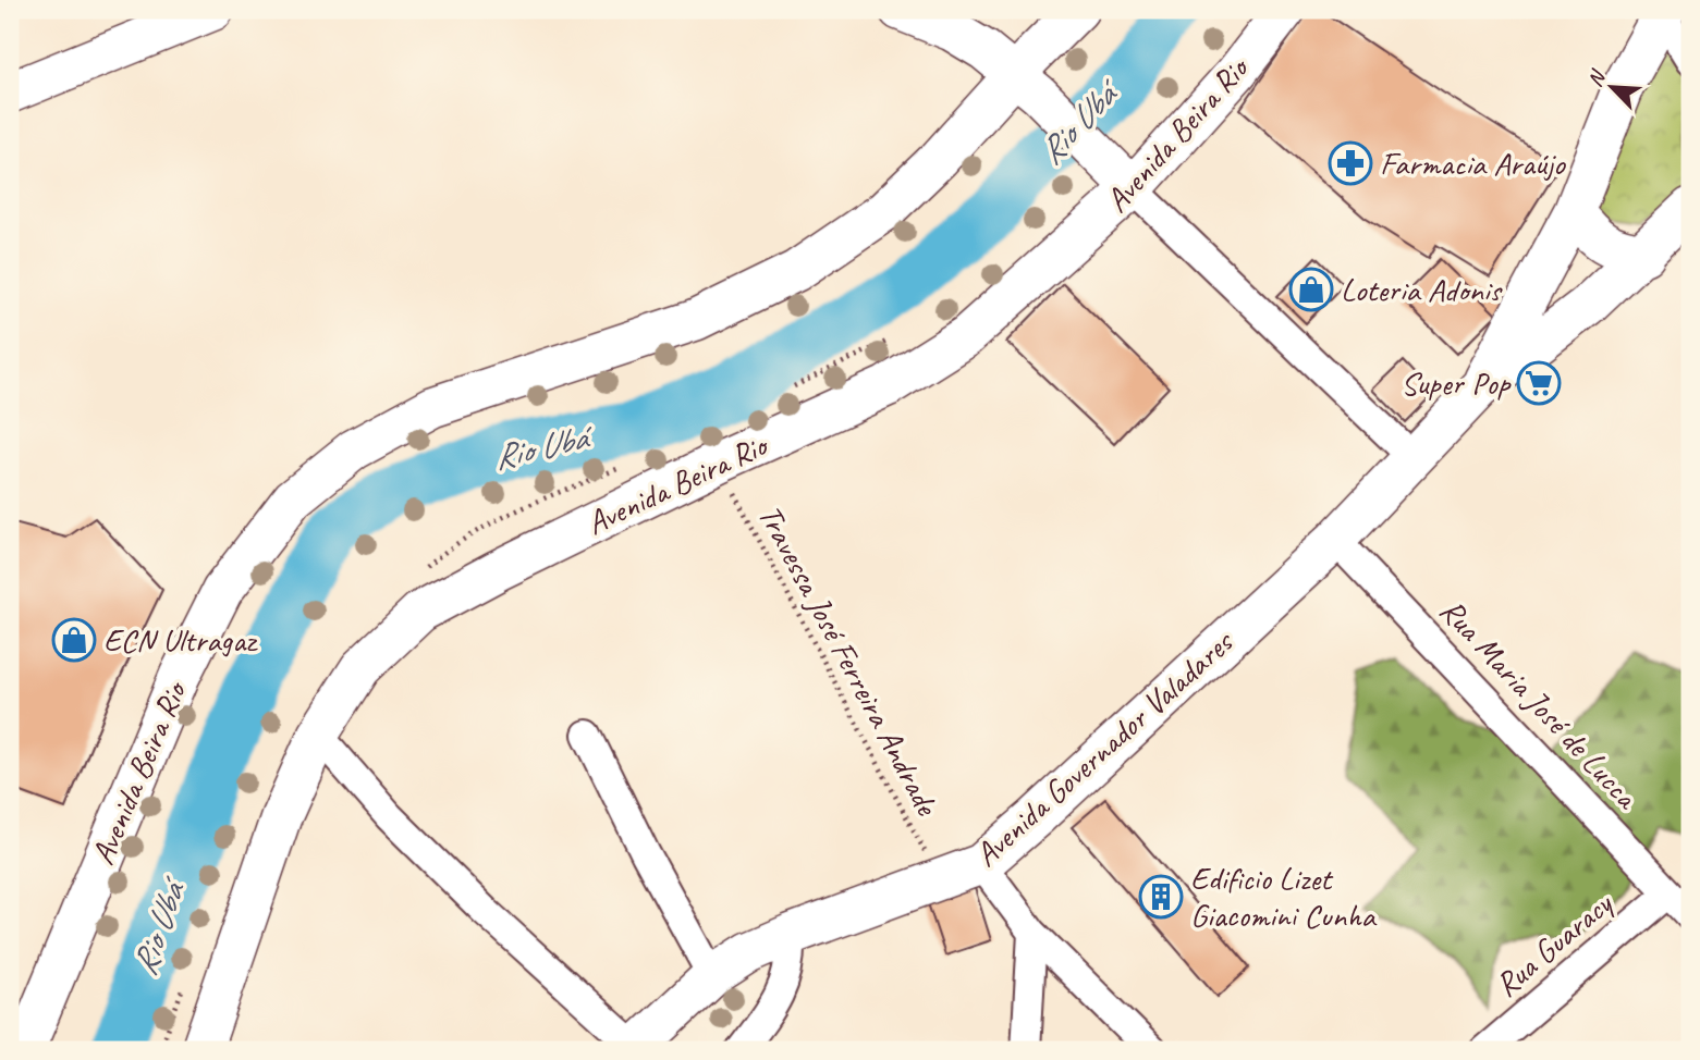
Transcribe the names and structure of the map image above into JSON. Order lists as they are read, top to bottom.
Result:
{
  "streets": {
    "main road": ["Avenida Beira Rio", "Avenida Governador Valadares"],
    "street": ["Rua Maria José de Lucca", "Rua Guaracy"],
    "path": ["Travessa José Ferreira Andrade"]
  },
  "crossings": [
    ["Avenida Beira Rio", "Travessa José Ferreira Andrade"],
    ["Travessa José Ferreira Andrade", "Avenida Governador Valadares"],
    ["Rua Maria José de Lucca", "Avenida Governador Valadares"],
    ["Rua Maria José de Lucca", "Rua Guaracy"]
  ],
  "water": ["Rio Ubá"],
  "places": {
    "pharmacy": ["Farmacia Araújo"],
    "shop": ["Loteria Adonis", "ECN Ultragaz"],
    "supermarket": ["Super Pop"],
    "building": ["Edificio Lizet Giacomini Cunha"]
  },
  "north": "top left"
}
